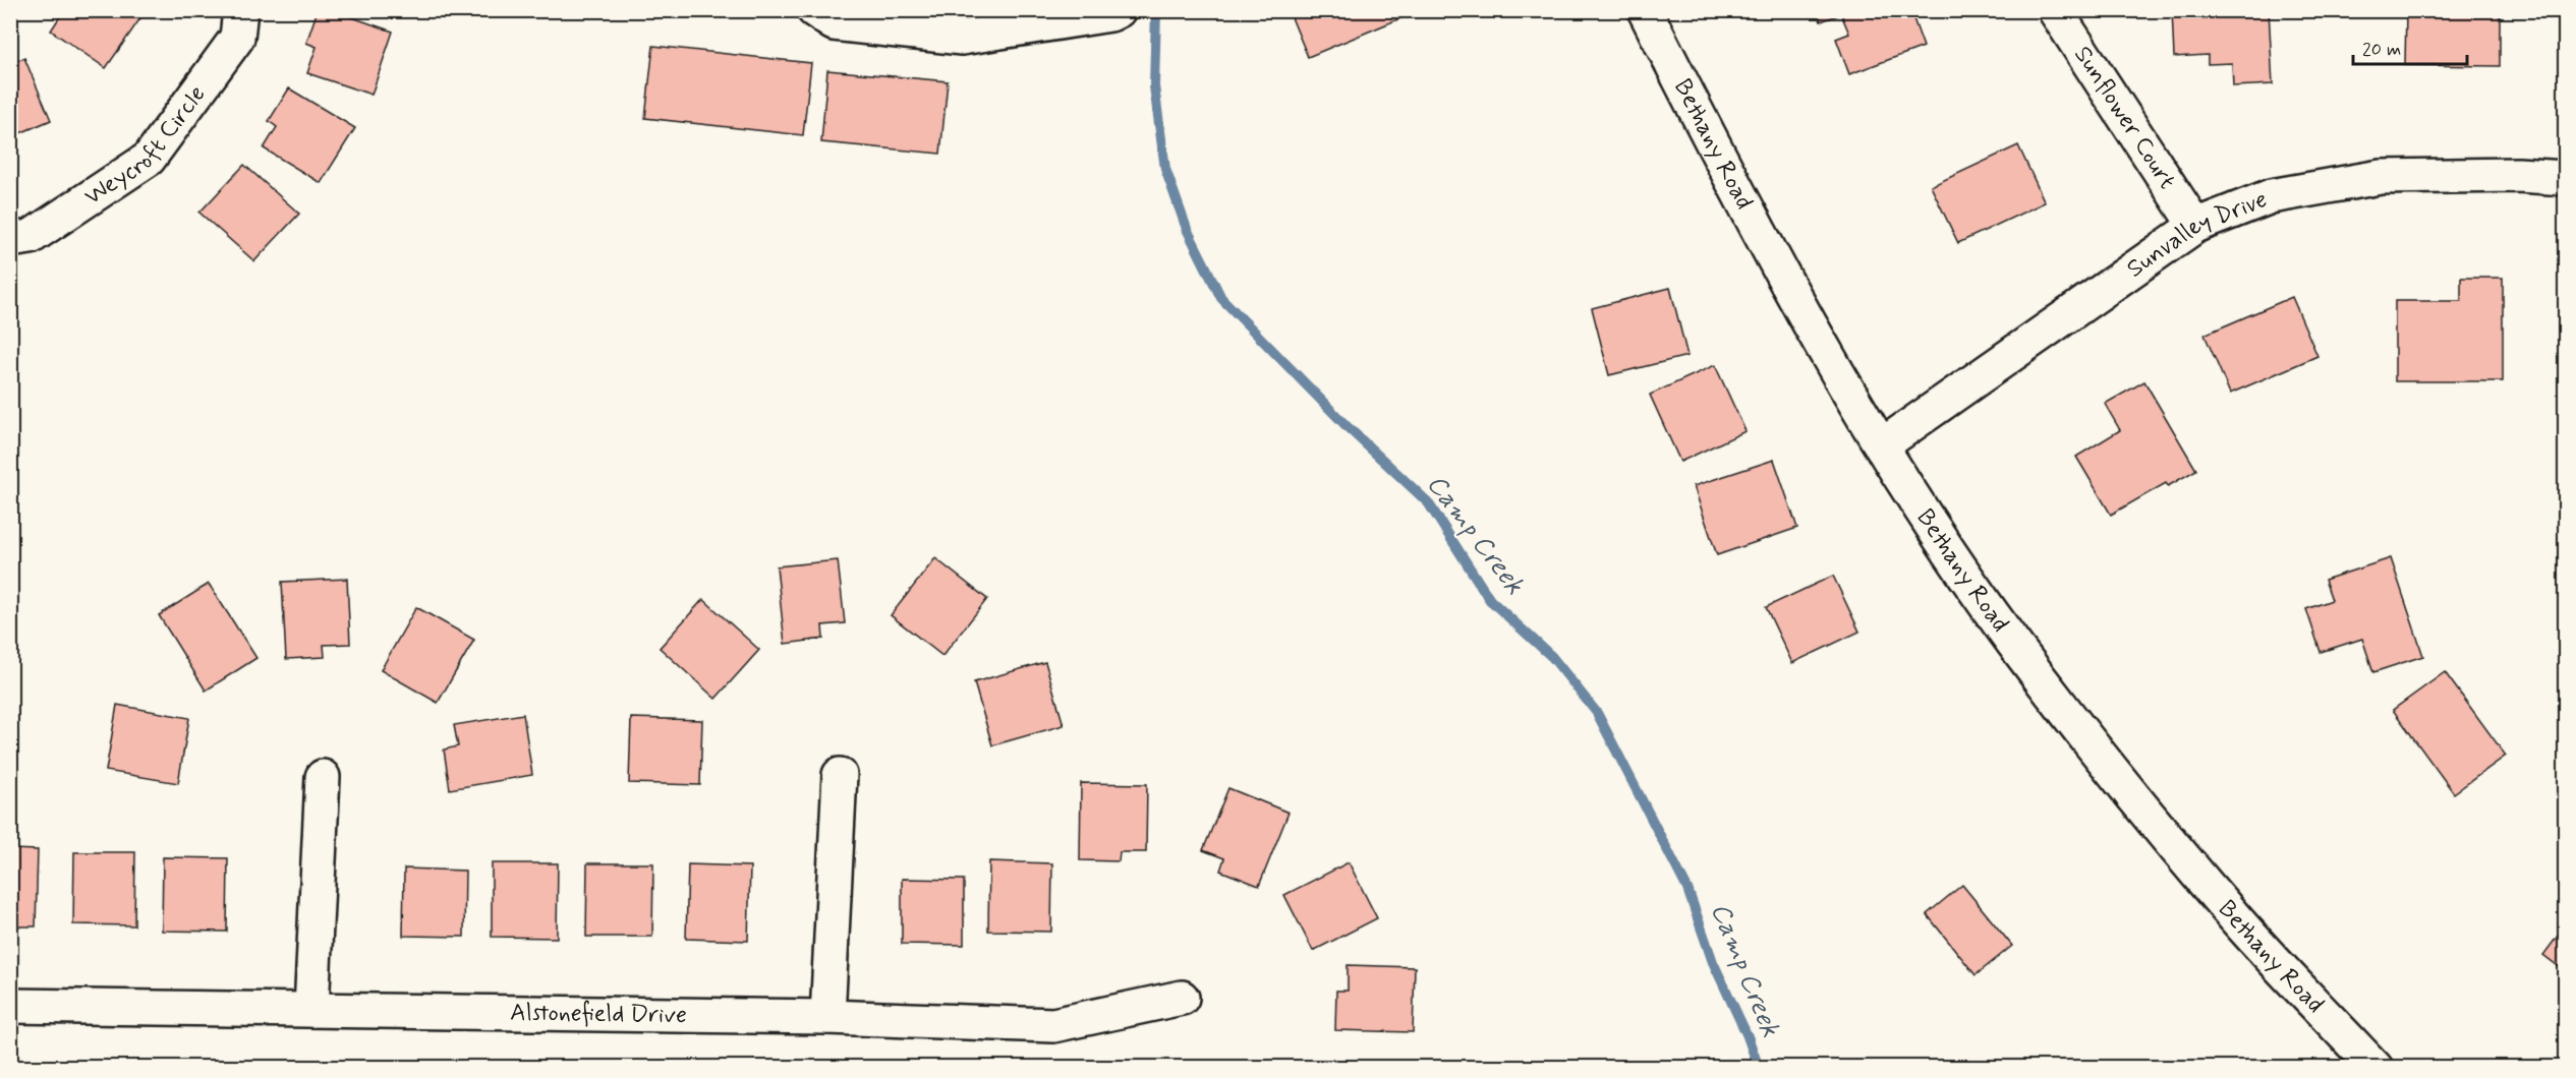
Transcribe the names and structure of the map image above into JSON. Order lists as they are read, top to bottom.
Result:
{
  "streets": {
    "street": [
      "Sunflower Court",
      "Weycroft Circle",
      "Bethany Road",
      "Sunvalley Drive",
      "Alstonefield Drive"
    ]
  },
  "crossings": [
    ["Sunflower Court", "Sunvalley Drive"],
    ["Bethany Road", "Sunvalley Drive"]
  ],
  "water": ["Camp Creek"],
  "scale_bar": "20 m"
}
